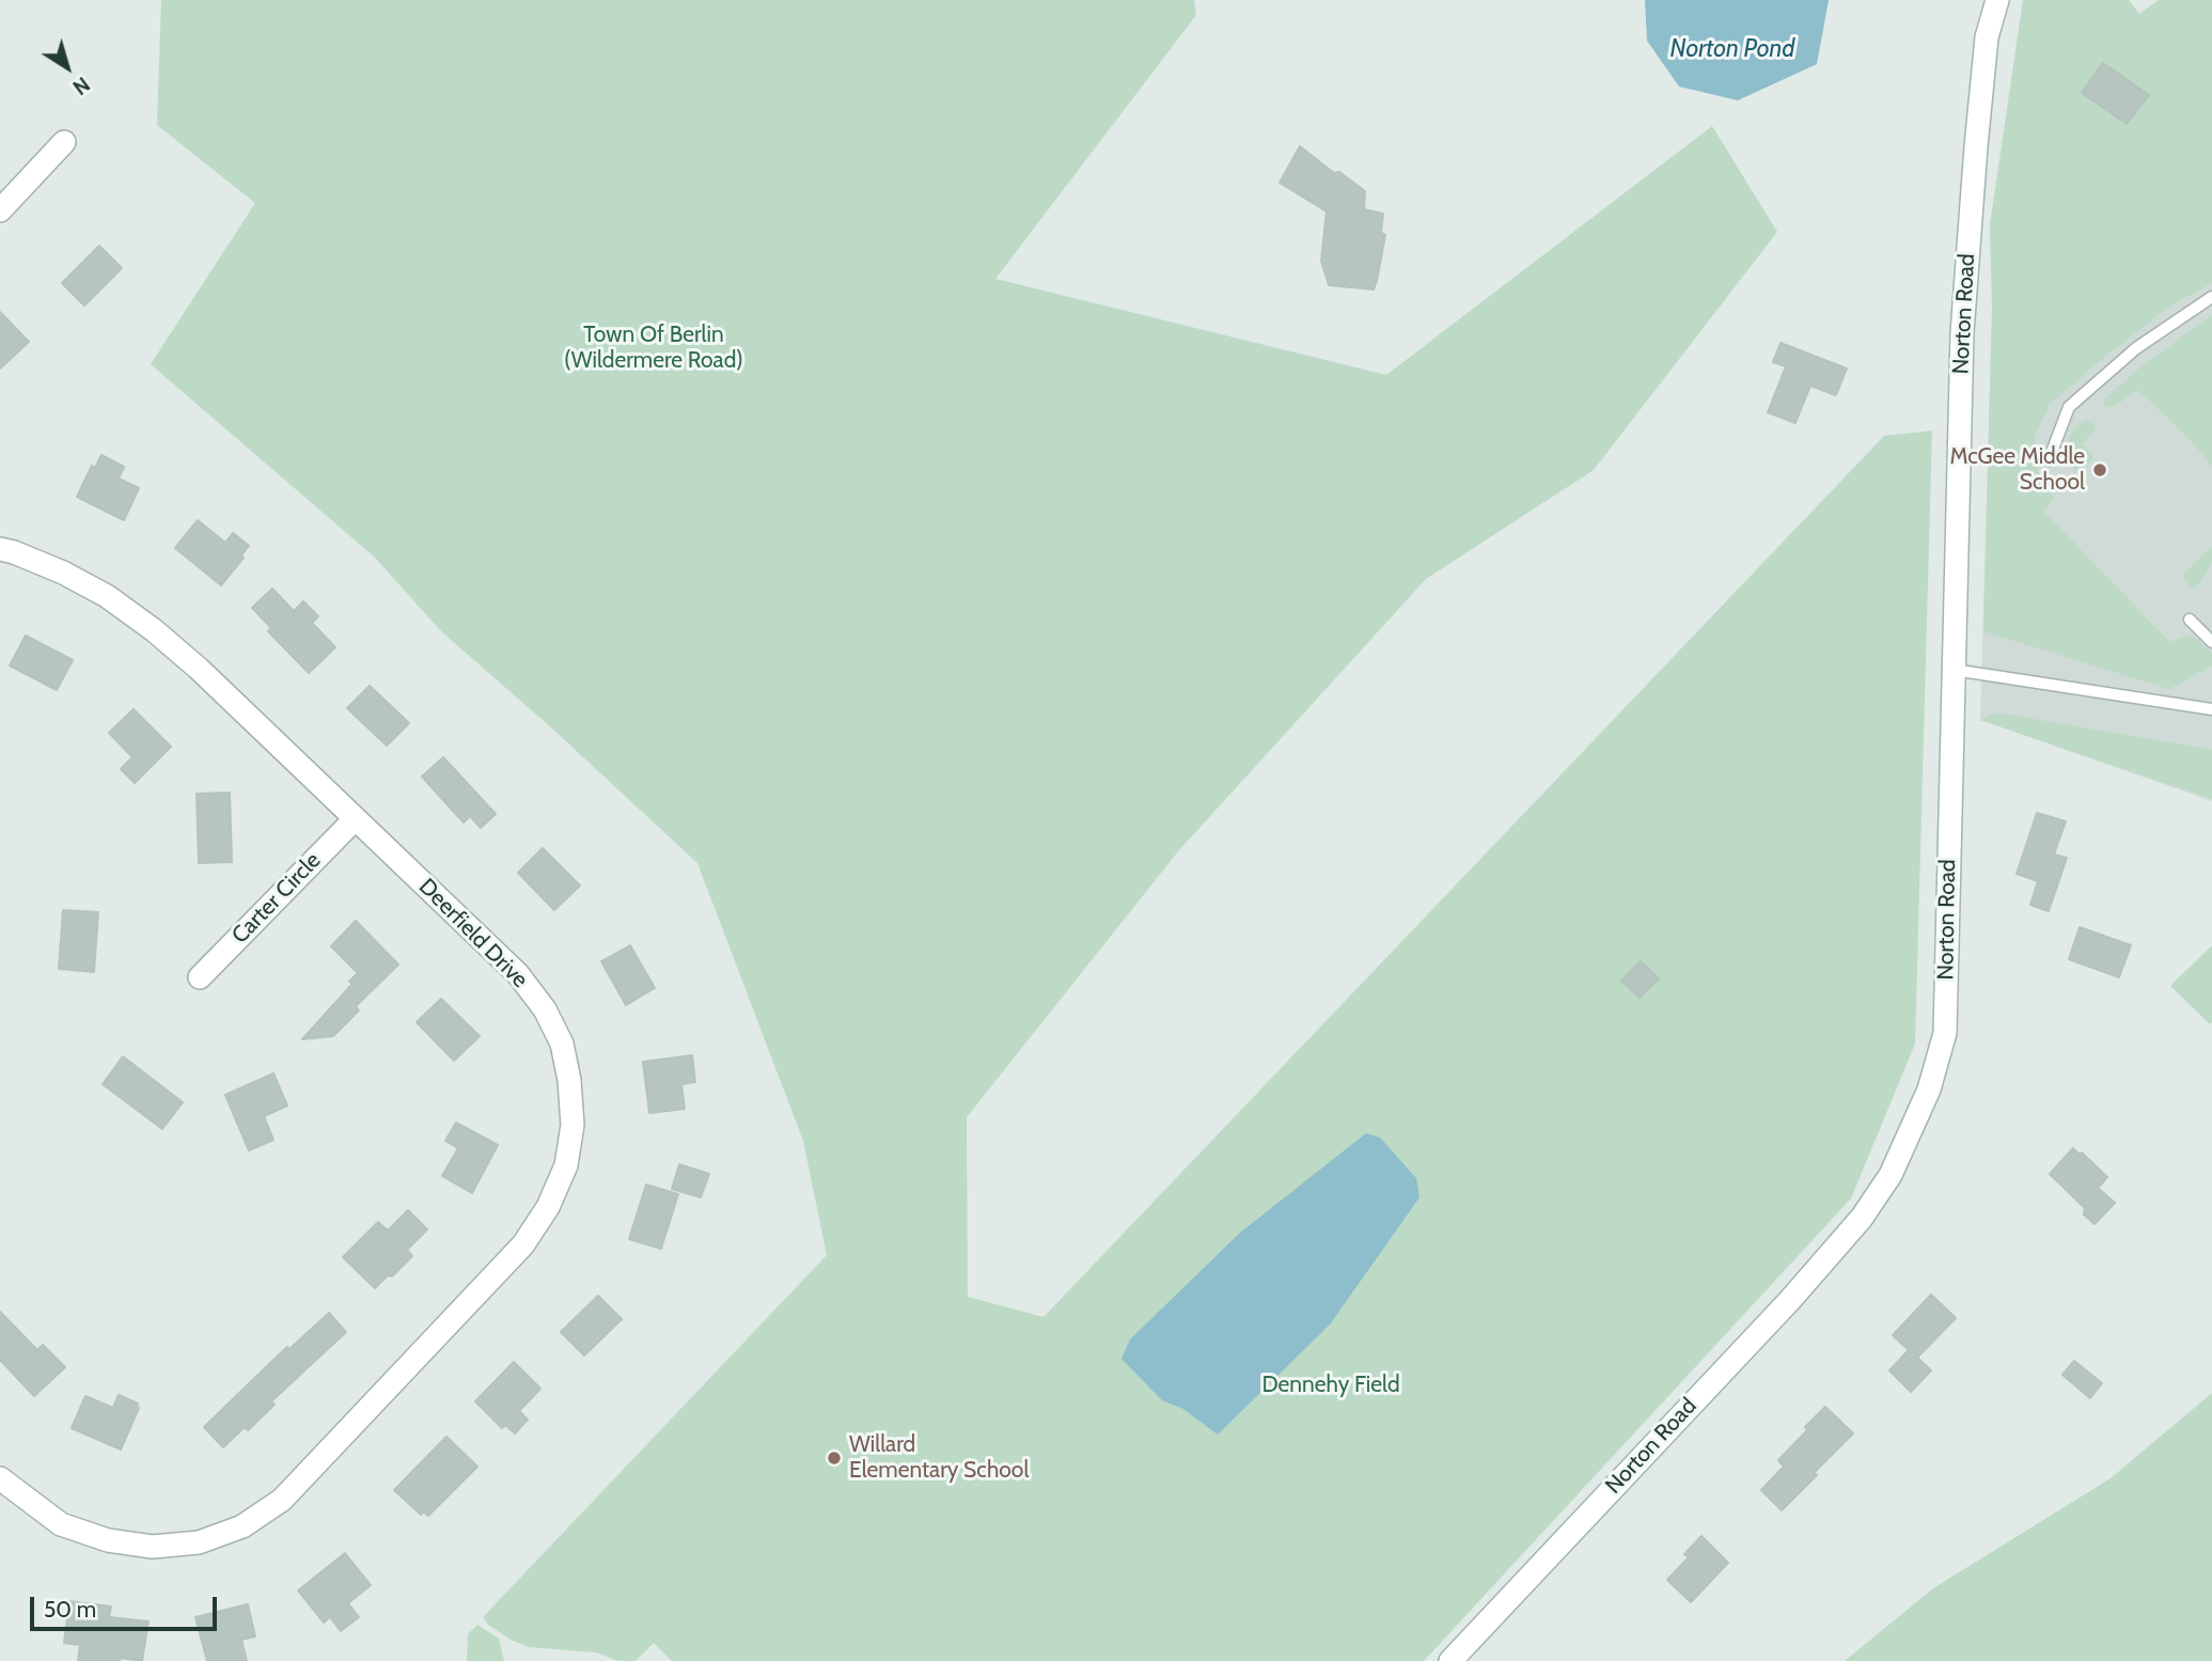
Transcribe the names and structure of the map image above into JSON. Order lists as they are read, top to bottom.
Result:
{
  "streets": {
    "street": ["Norton Road", "Carter Circle", "Deerfield Drive"]
  },
  "crossings": [
    ["Carter Circle", "Deerfield Drive"]
  ],
  "water": ["Norton Pond"],
  "parks": ["Town Of Berlin (Wildermere Road)", "Dennehy Field"],
  "places": ["McGee Middle School", "Willard Elementary School"],
  "scale_bar": "50 m",
  "north": "bottom right"
}
